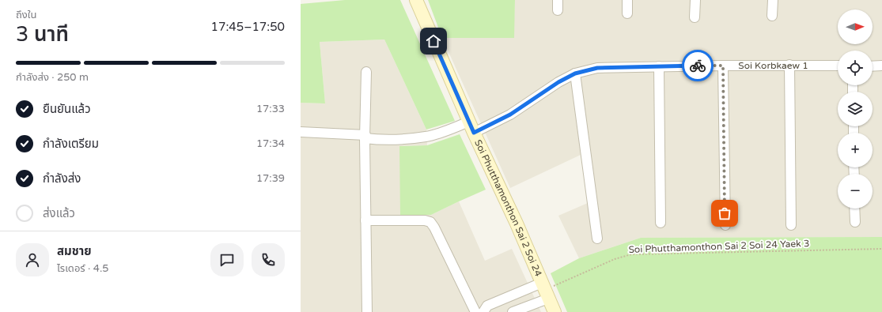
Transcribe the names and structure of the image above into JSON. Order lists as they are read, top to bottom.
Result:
{
  "streets": {
    "street": ["Soi Korbkaew 1", "Soi Phutthamonthon Sai 2 Soi 24"],
    "path": ["Soi Phutthamonthon Sai 2 Soi 24 Yaek 3"]
  },
  "crossings": [
    ["Soi Korbkaew 1", "Soi Phutthamonthon Sai 2 Soi 24"],
    ["Soi Phutthamonthon Sai 2 Soi 24", "Soi Phutthamonthon Sai 2 Soi 24 Yaek 3"]
  ],
  "north": "right",
  "page": {
    "heading": ["3 นาที", "ถึงใน", "17:45–17:50"],
    "panel": ["สมชาย", "ไรเดอร์ · 4.5"],
    "map_buttons": ["+", "−"],
    "bar": "กำลังส่ง · 250 m",
    "list": [
      ["ยืนยันแล้ว", "17:33"],
      ["กำลังเตรียม", "17:34"],
      ["กำลังส่ง", "17:39"],
      "ส่งแล้ว"
    ]
  }
}
